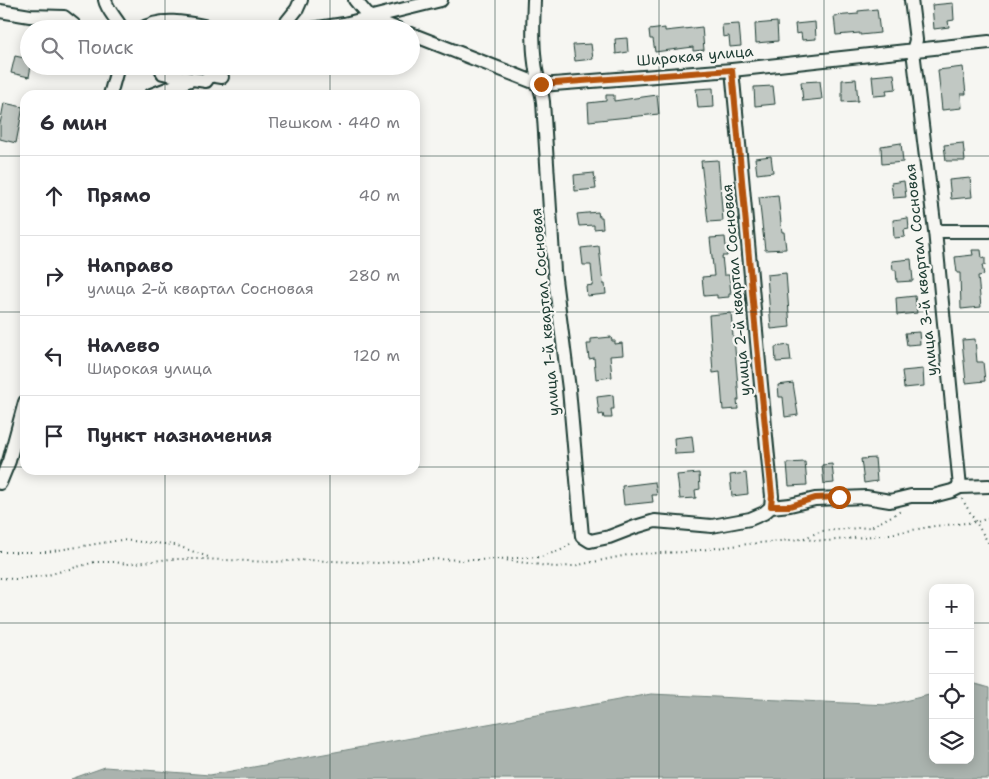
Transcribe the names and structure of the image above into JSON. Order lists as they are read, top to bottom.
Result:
{
  "streets": {
    "street": [
      "Широкая улица",
      "улица 3-й квартал Сосновая",
      "улица 2-й квартал Сосновая",
      "улица 1-й квартал Сосновая"
    ]
  },
  "crossings": [
    ["Широкая улица", "улица 3-й квартал Сосновая"],
    ["Широкая улица", "улица 2-й квартал Сосновая"],
    ["Широкая улица", "улица 1-й квартал Сосновая"]
  ],
  "page": {
    "search": "Поиск",
    "heading": ["6 мин", "Пешком · 440 m"],
    "list": [
      ["Прямо", "40 m"],
      ["Направо", "улица 2-й квартал Сосновая", "280 m"],
      ["Налево", "Широкая улица", "120 m"],
      "Пункт назначения"
    ],
    "map_buttons": ["+", "−"]
  }
}
